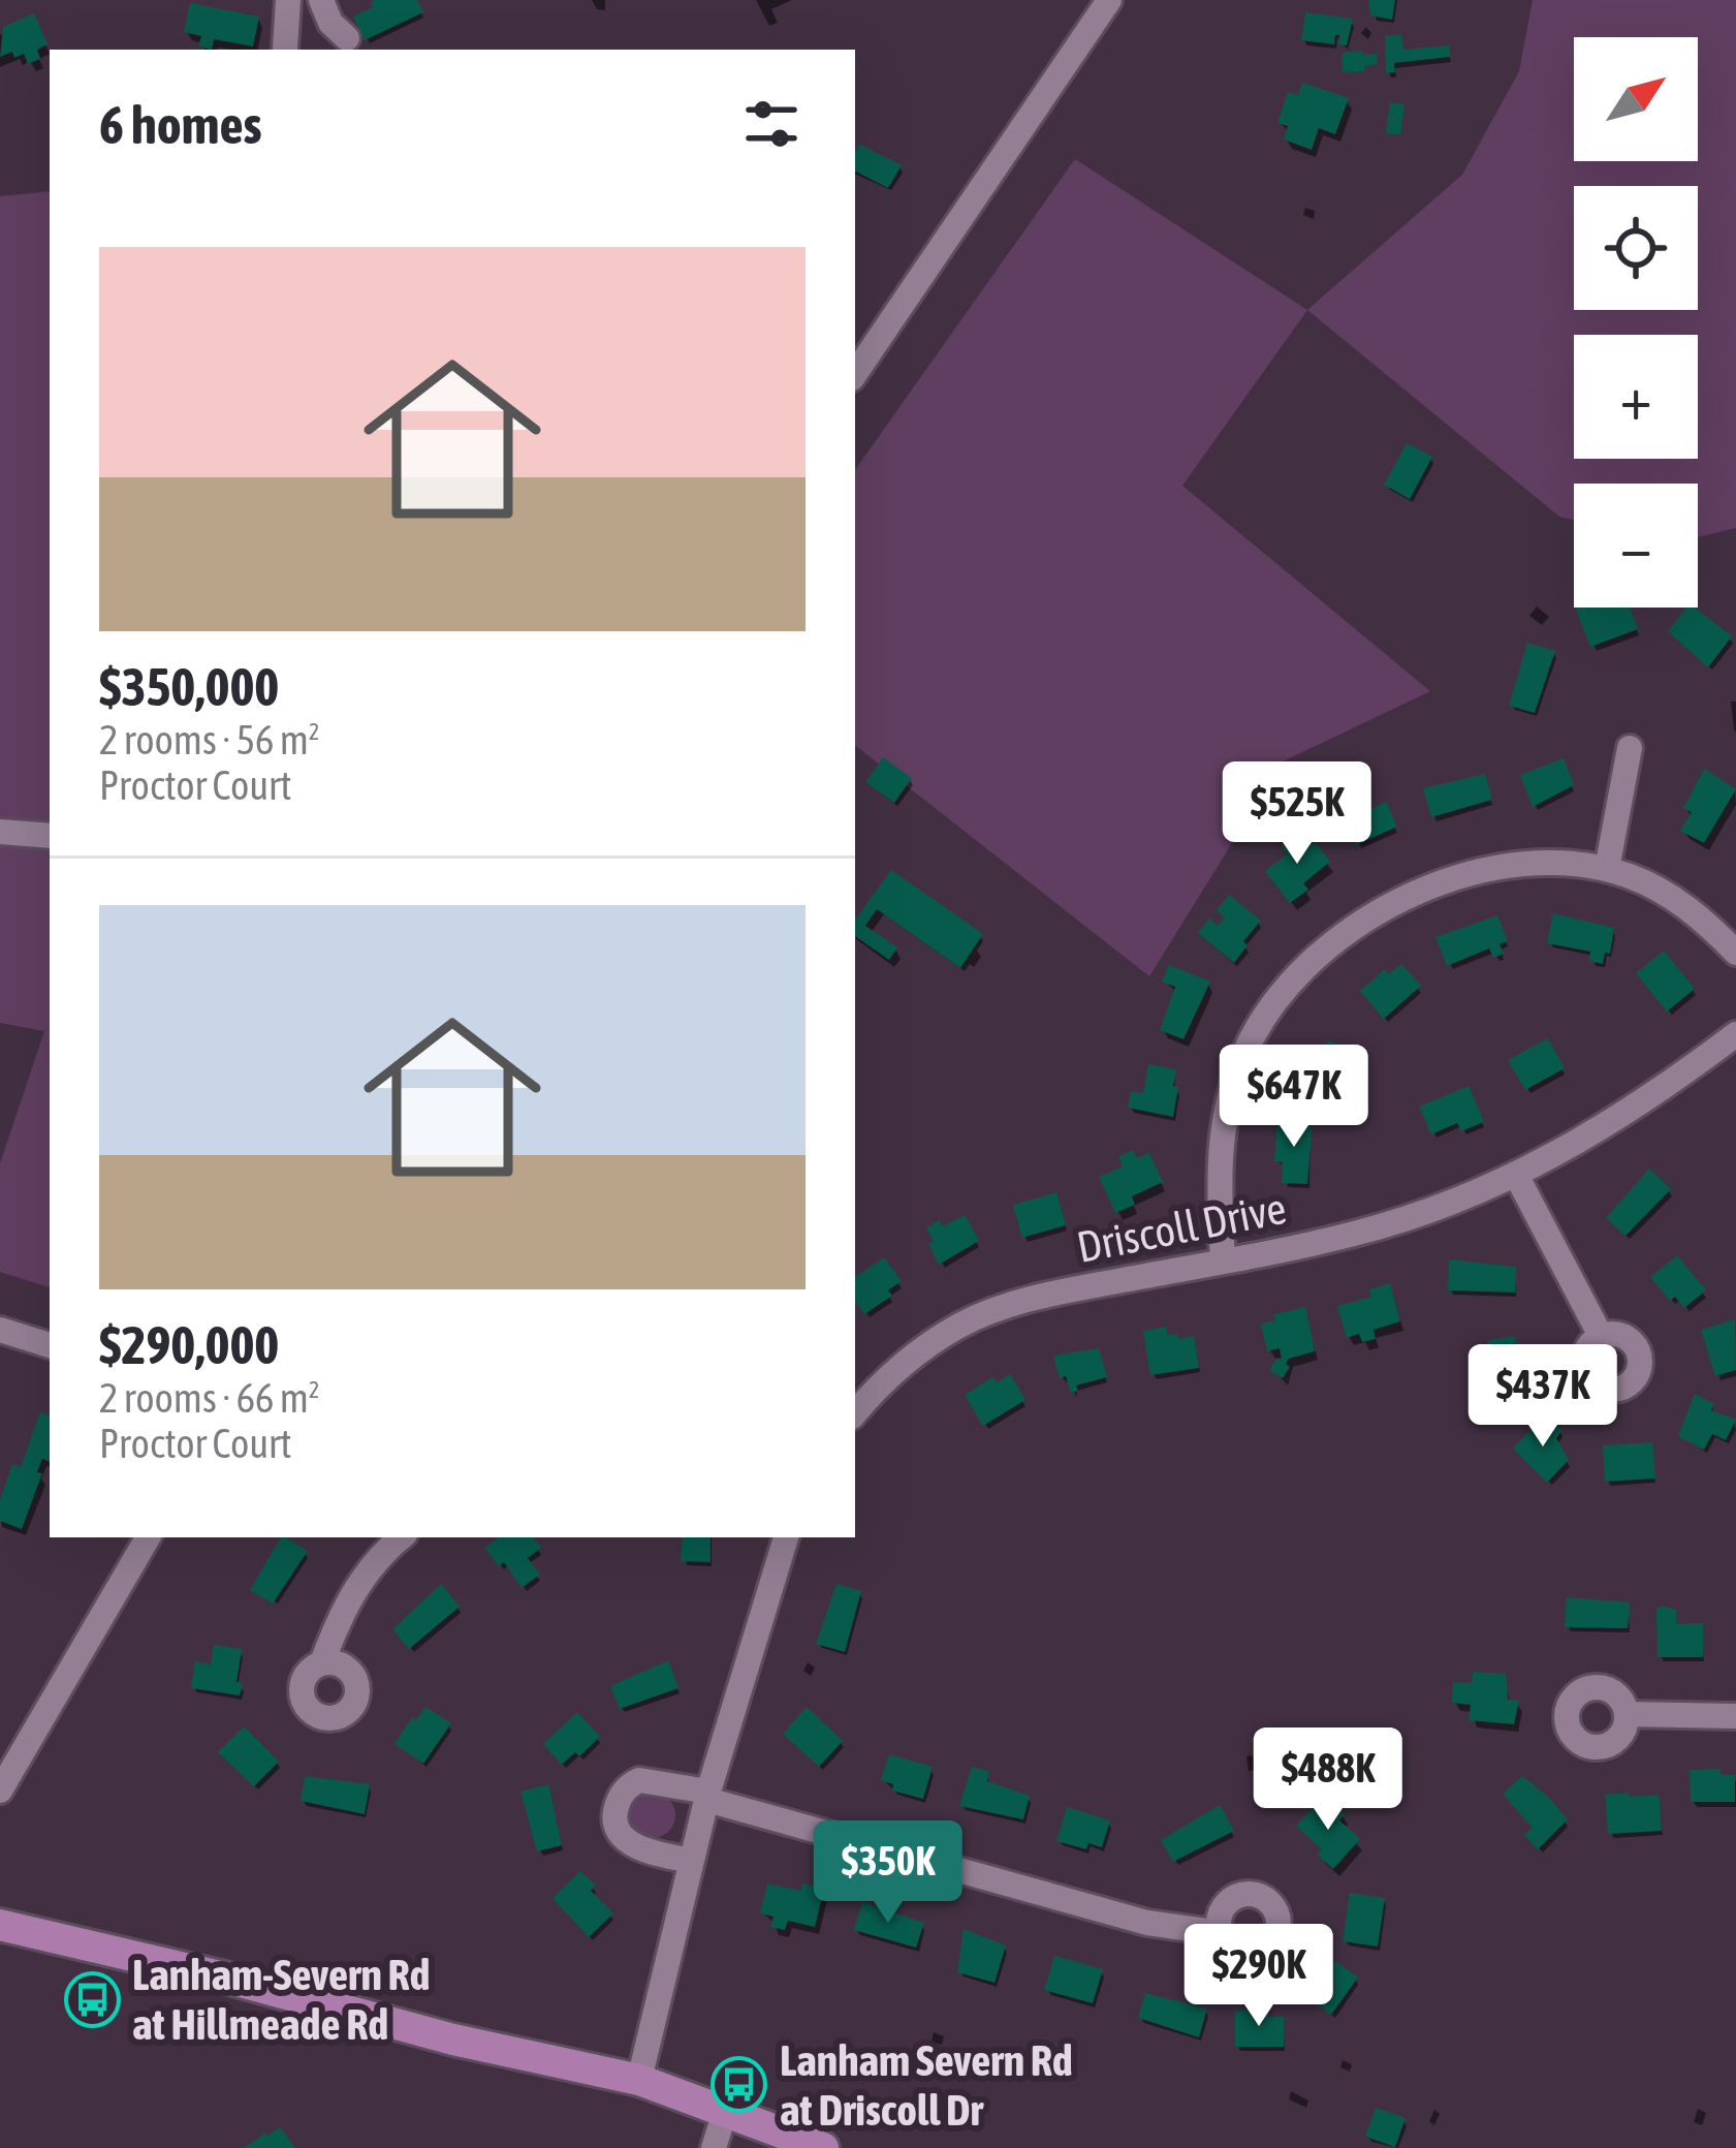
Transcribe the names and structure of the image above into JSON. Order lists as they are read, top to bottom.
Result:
{
  "streets": {
    "street": ["Driscoll Drive"]
  },
  "places": {
    "bus stop": ["Lanham-Severn Rd at Hillmeade Rd", "Lanham Severn Rd at Driscoll Dr"]
  },
  "north": "top right",
  "page": {
    "map_buttons": ["+", "−"],
    "heading": "6 homes",
    "list": [
      {
        "name": "$350,000",
        "note": "2 rooms · 56 m² · Proctor Court"
      },
      {
        "name": "$290,000",
        "note": "2 rooms · 66 m² · Proctor Court"
      }
    ],
    "price": [
      "$525K",
      "$647K",
      "$437K",
      "$488K",
      "$350K",
      "$290K"
    ]
  }
}
